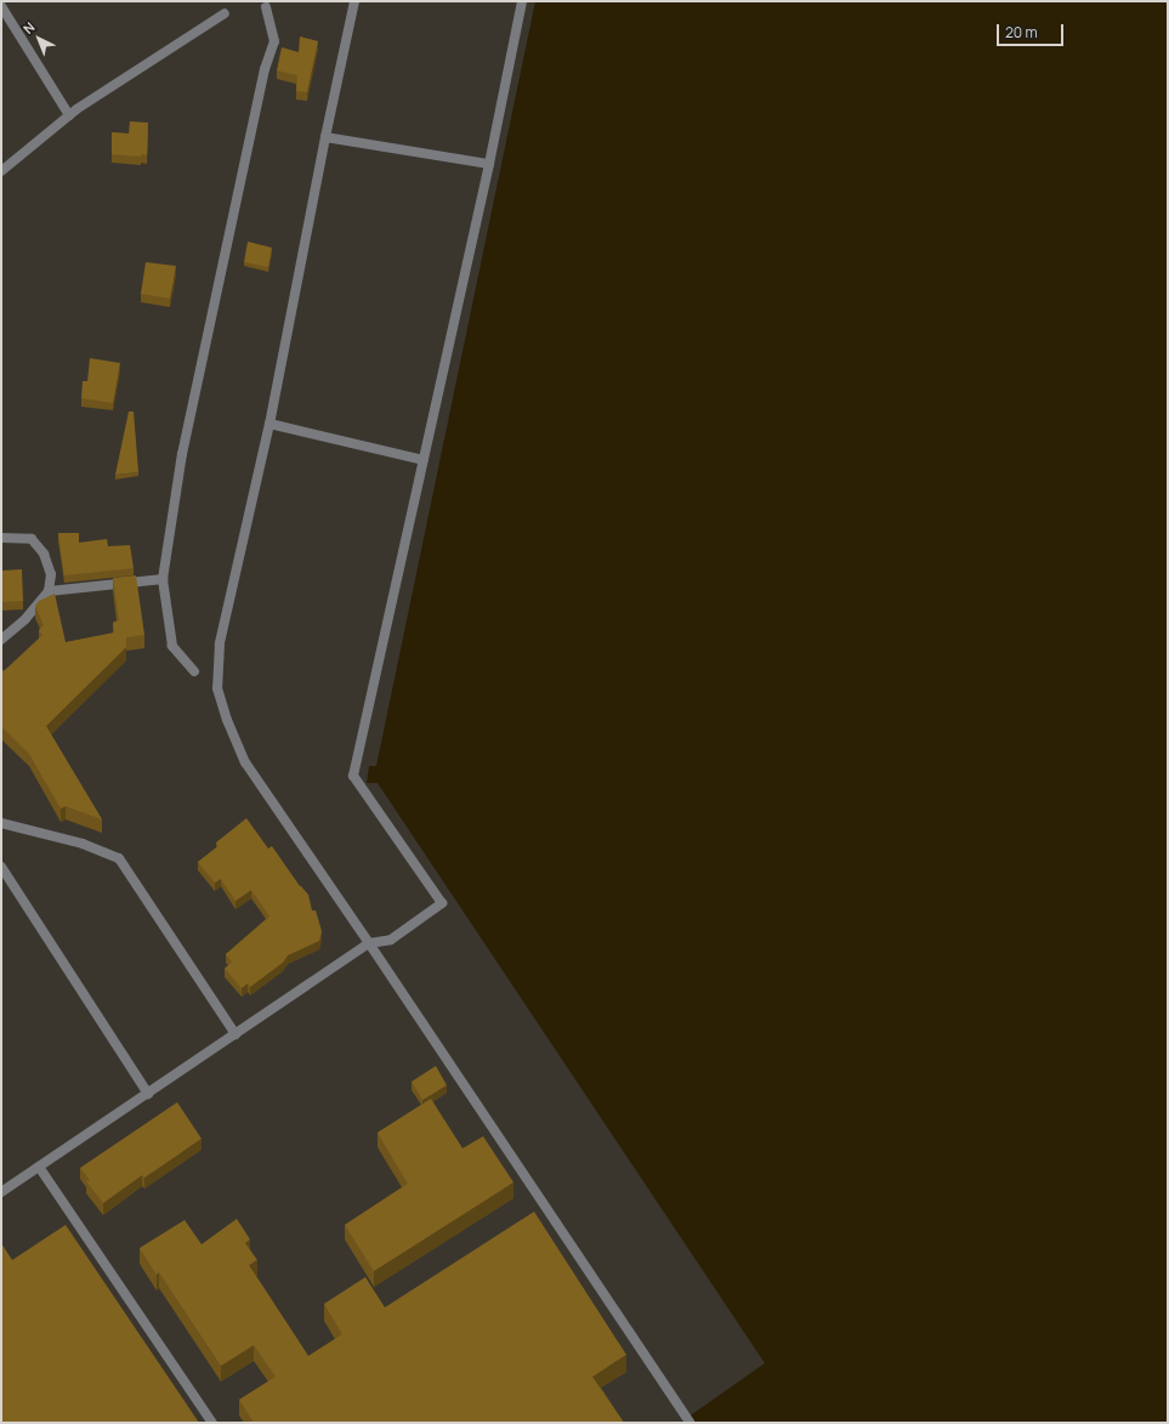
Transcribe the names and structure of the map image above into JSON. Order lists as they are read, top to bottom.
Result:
{
  "scale_bar": "20 m",
  "north": "top left"
}
